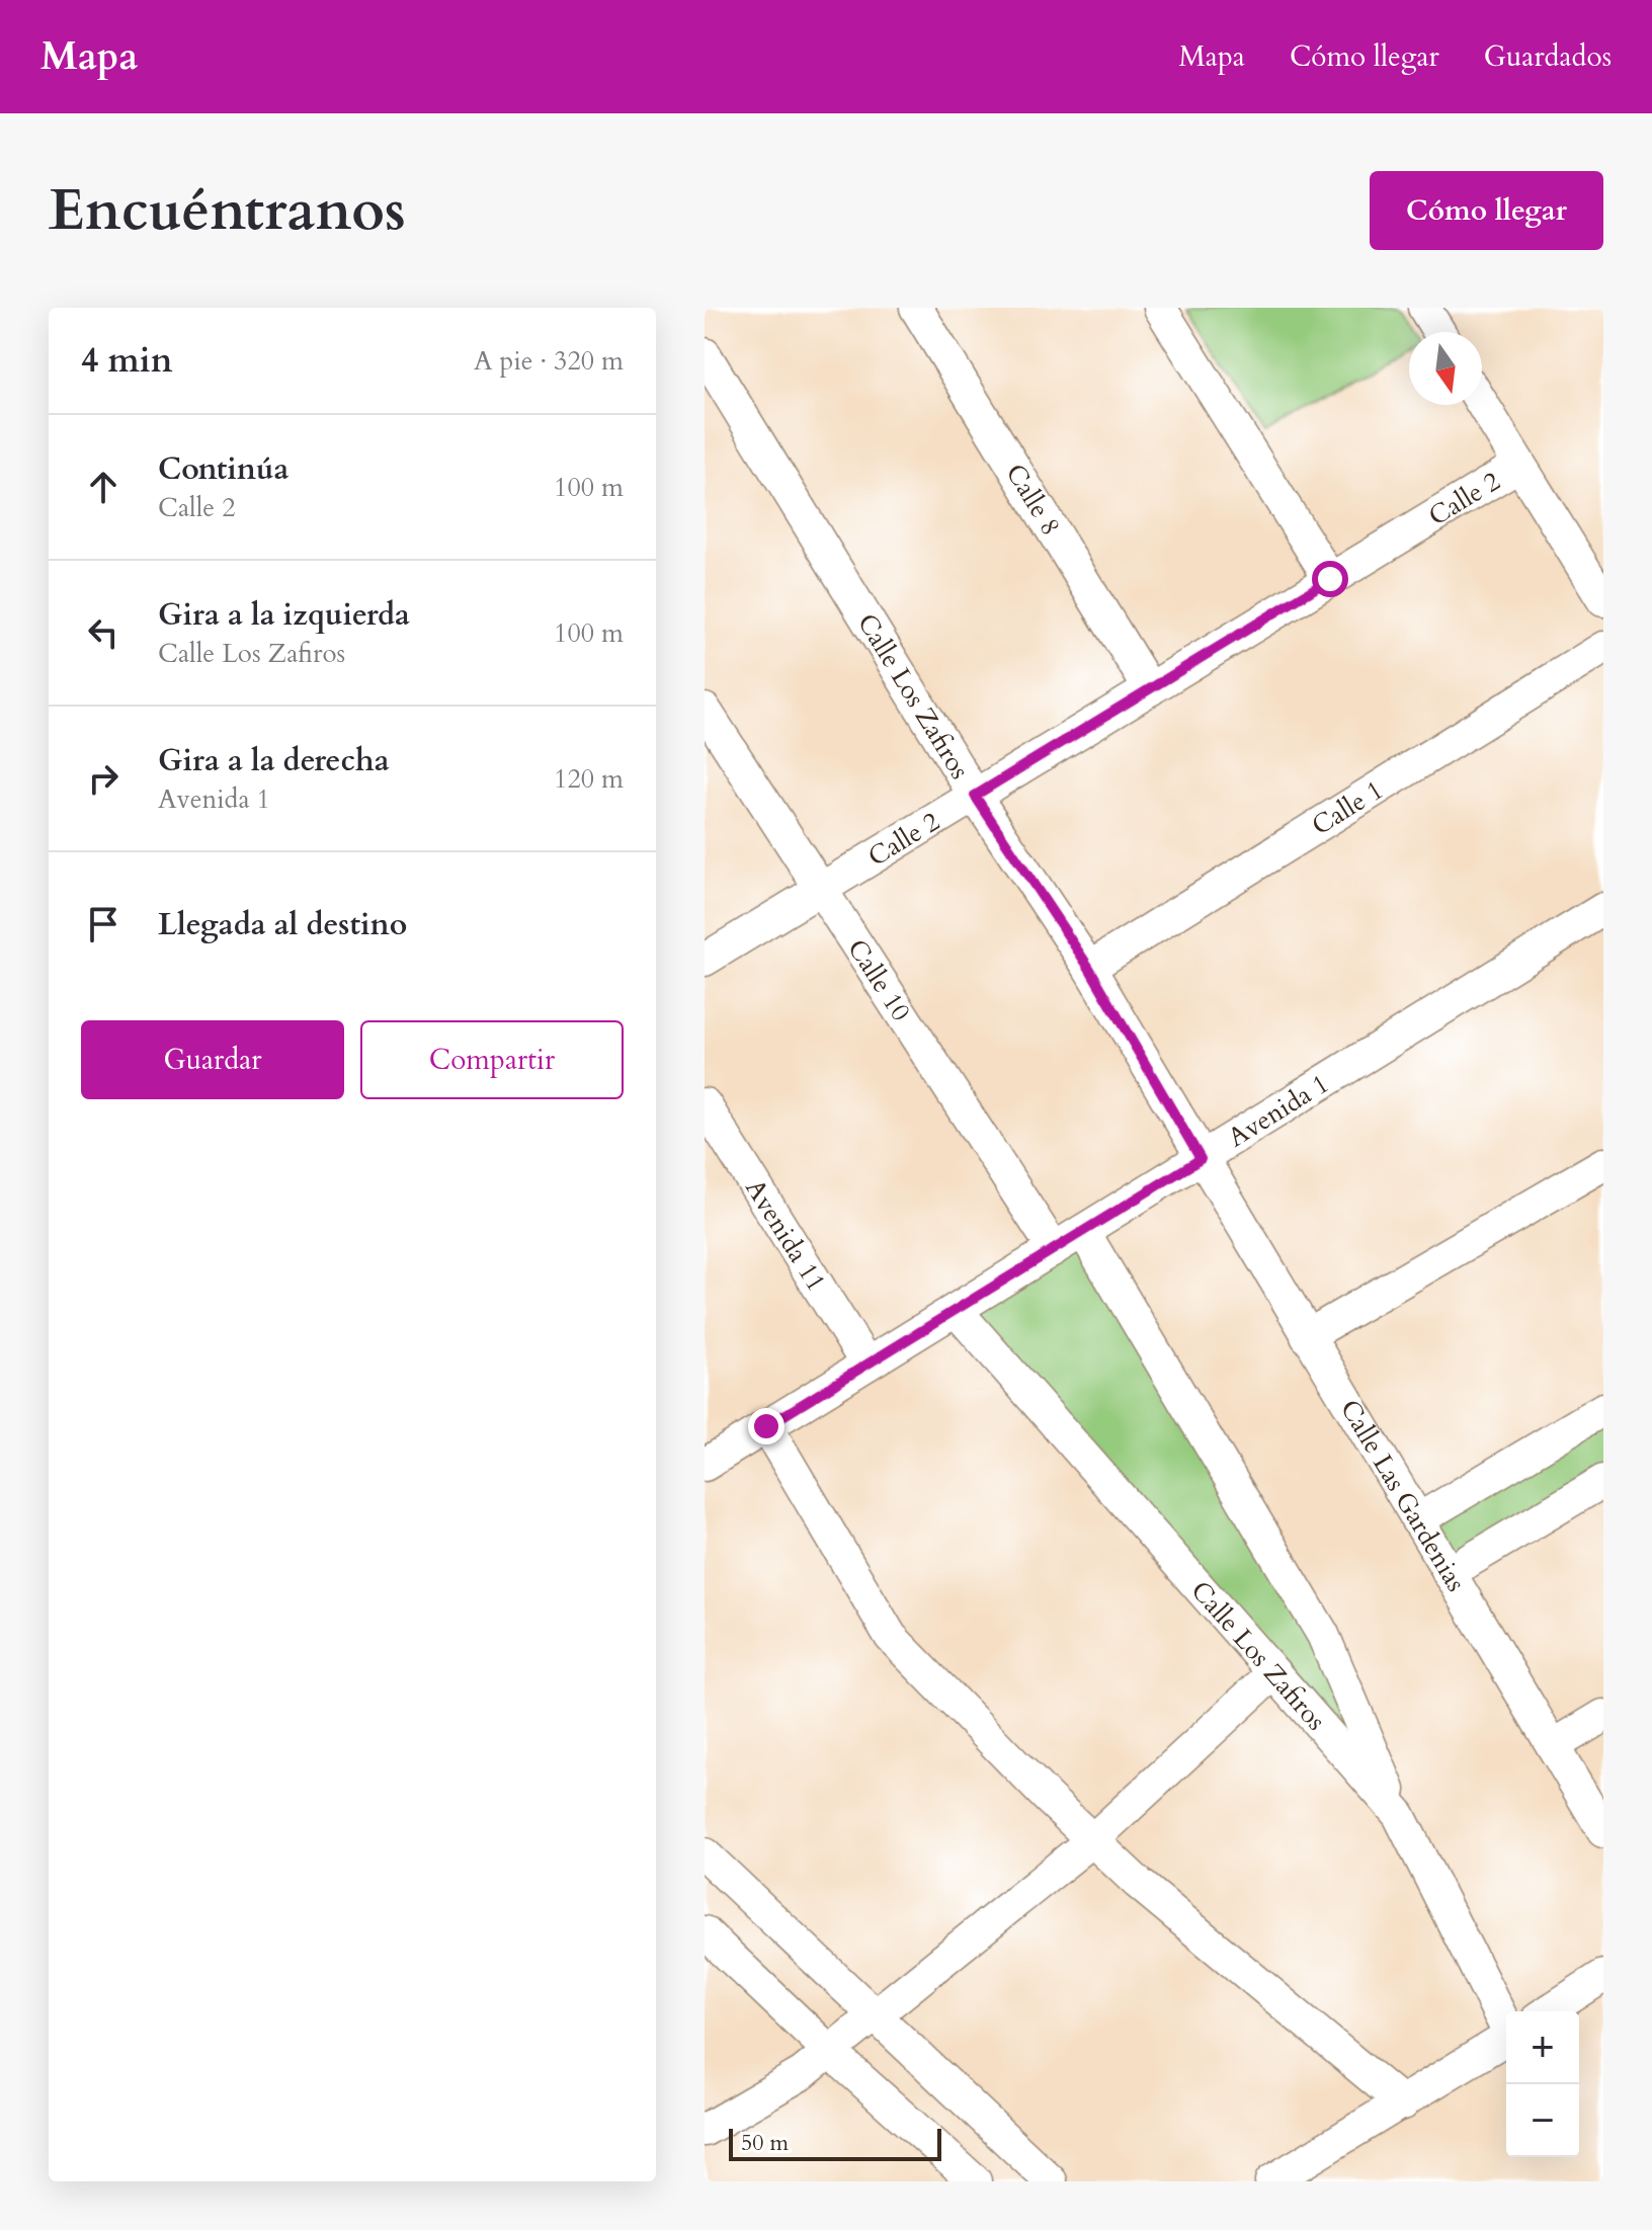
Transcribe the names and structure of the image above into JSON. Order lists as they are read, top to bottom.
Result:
{
  "streets": {
    "street": [
      "Calle 2",
      "Calle 8",
      "Calle Los Zafiros",
      "Calle 1",
      "Calle 10",
      "Avenida 1",
      "Avenida 11",
      "Calle Las Gardenias"
    ]
  },
  "crossings": [
    ["Calle 2", "Calle 8"],
    ["Calle 2", "Calle Los Zafiros"],
    ["Calle 2", "Calle 10"],
    ["Calle Los Zafiros", "Calle 1"],
    ["Calle Los Zafiros", "Avenida 1"],
    ["Calle Los Zafiros", "Calle Las Gardenias"],
    ["Calle 10", "Avenida 1"],
    ["Avenida 1", "Avenida 11"],
    ["Avenida 1", "Calle Las Gardenias"]
  ],
  "scale_bar": "50 m",
  "north": "bottom",
  "page": {
    "header": "Mapa",
    "nav": ["Mapa", "Cómo llegar", "Guardados"],
    "buttons": [
      "Cómo llegar",
      ["Guardar", "Compartir"]
    ],
    "title": "Encuéntranos",
    "heading": ["4 min", "A pie · 320 m"],
    "list": [
      ["Continúa", "Calle 2", "100 m"],
      ["Gira a la izquierda", "Calle Los Zafiros", "100 m"],
      ["Gira a la derecha", "Avenida 1", "120 m"],
      "Llegada al destino"
    ],
    "map_buttons": ["+", "−"],
    "scale": "50 m"
  }
}
